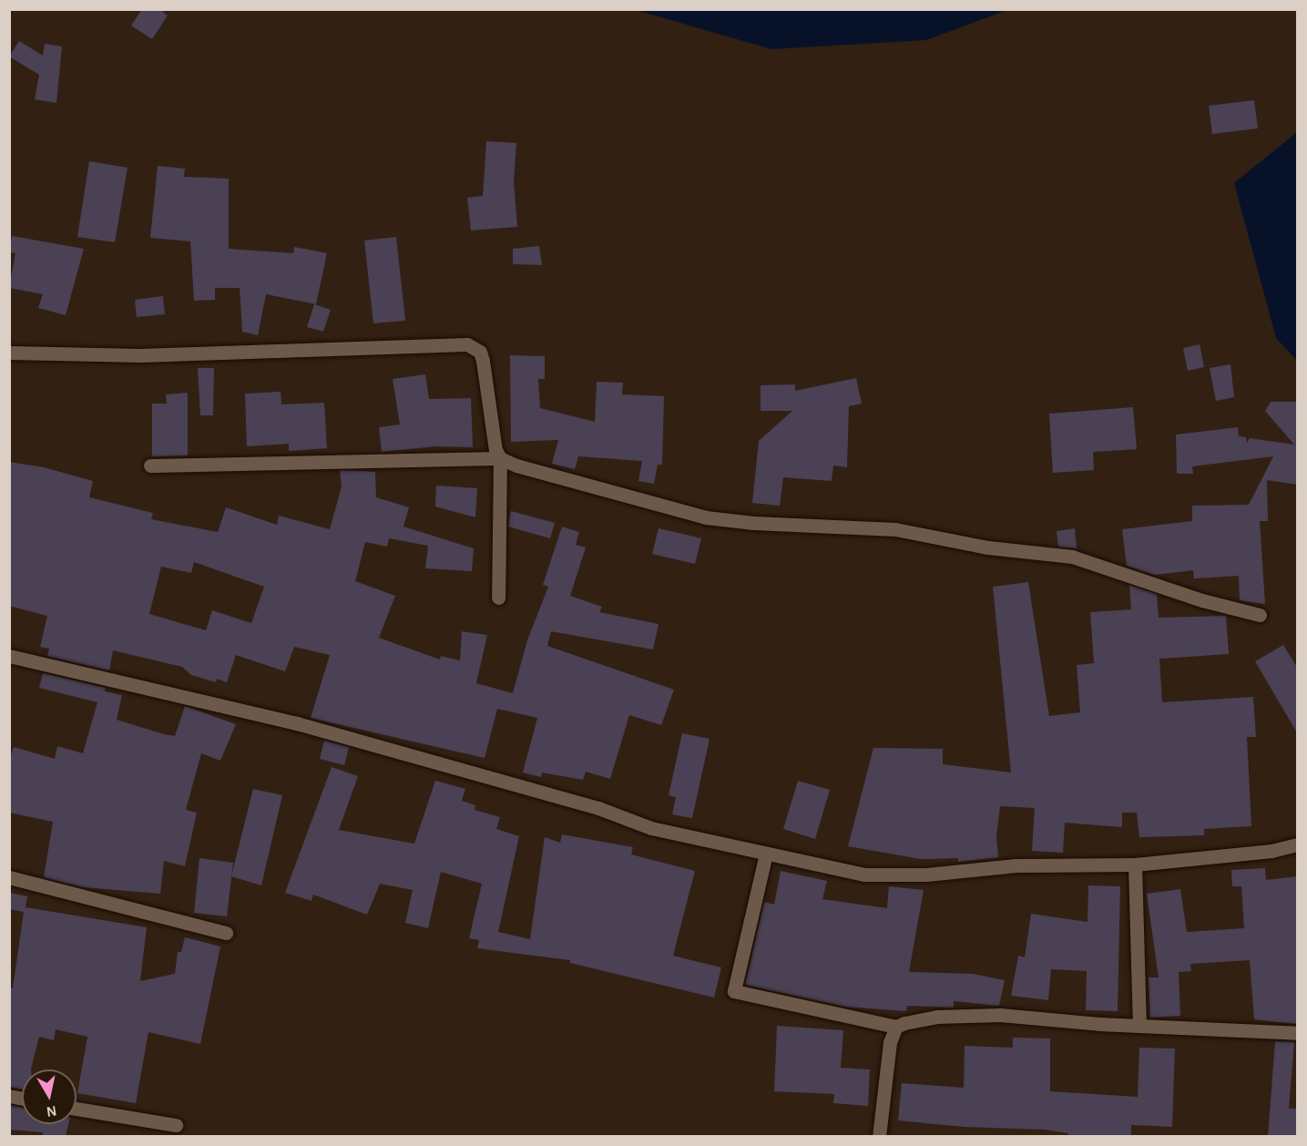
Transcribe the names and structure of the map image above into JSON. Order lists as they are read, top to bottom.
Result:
{
  "north": "bottom"
}
